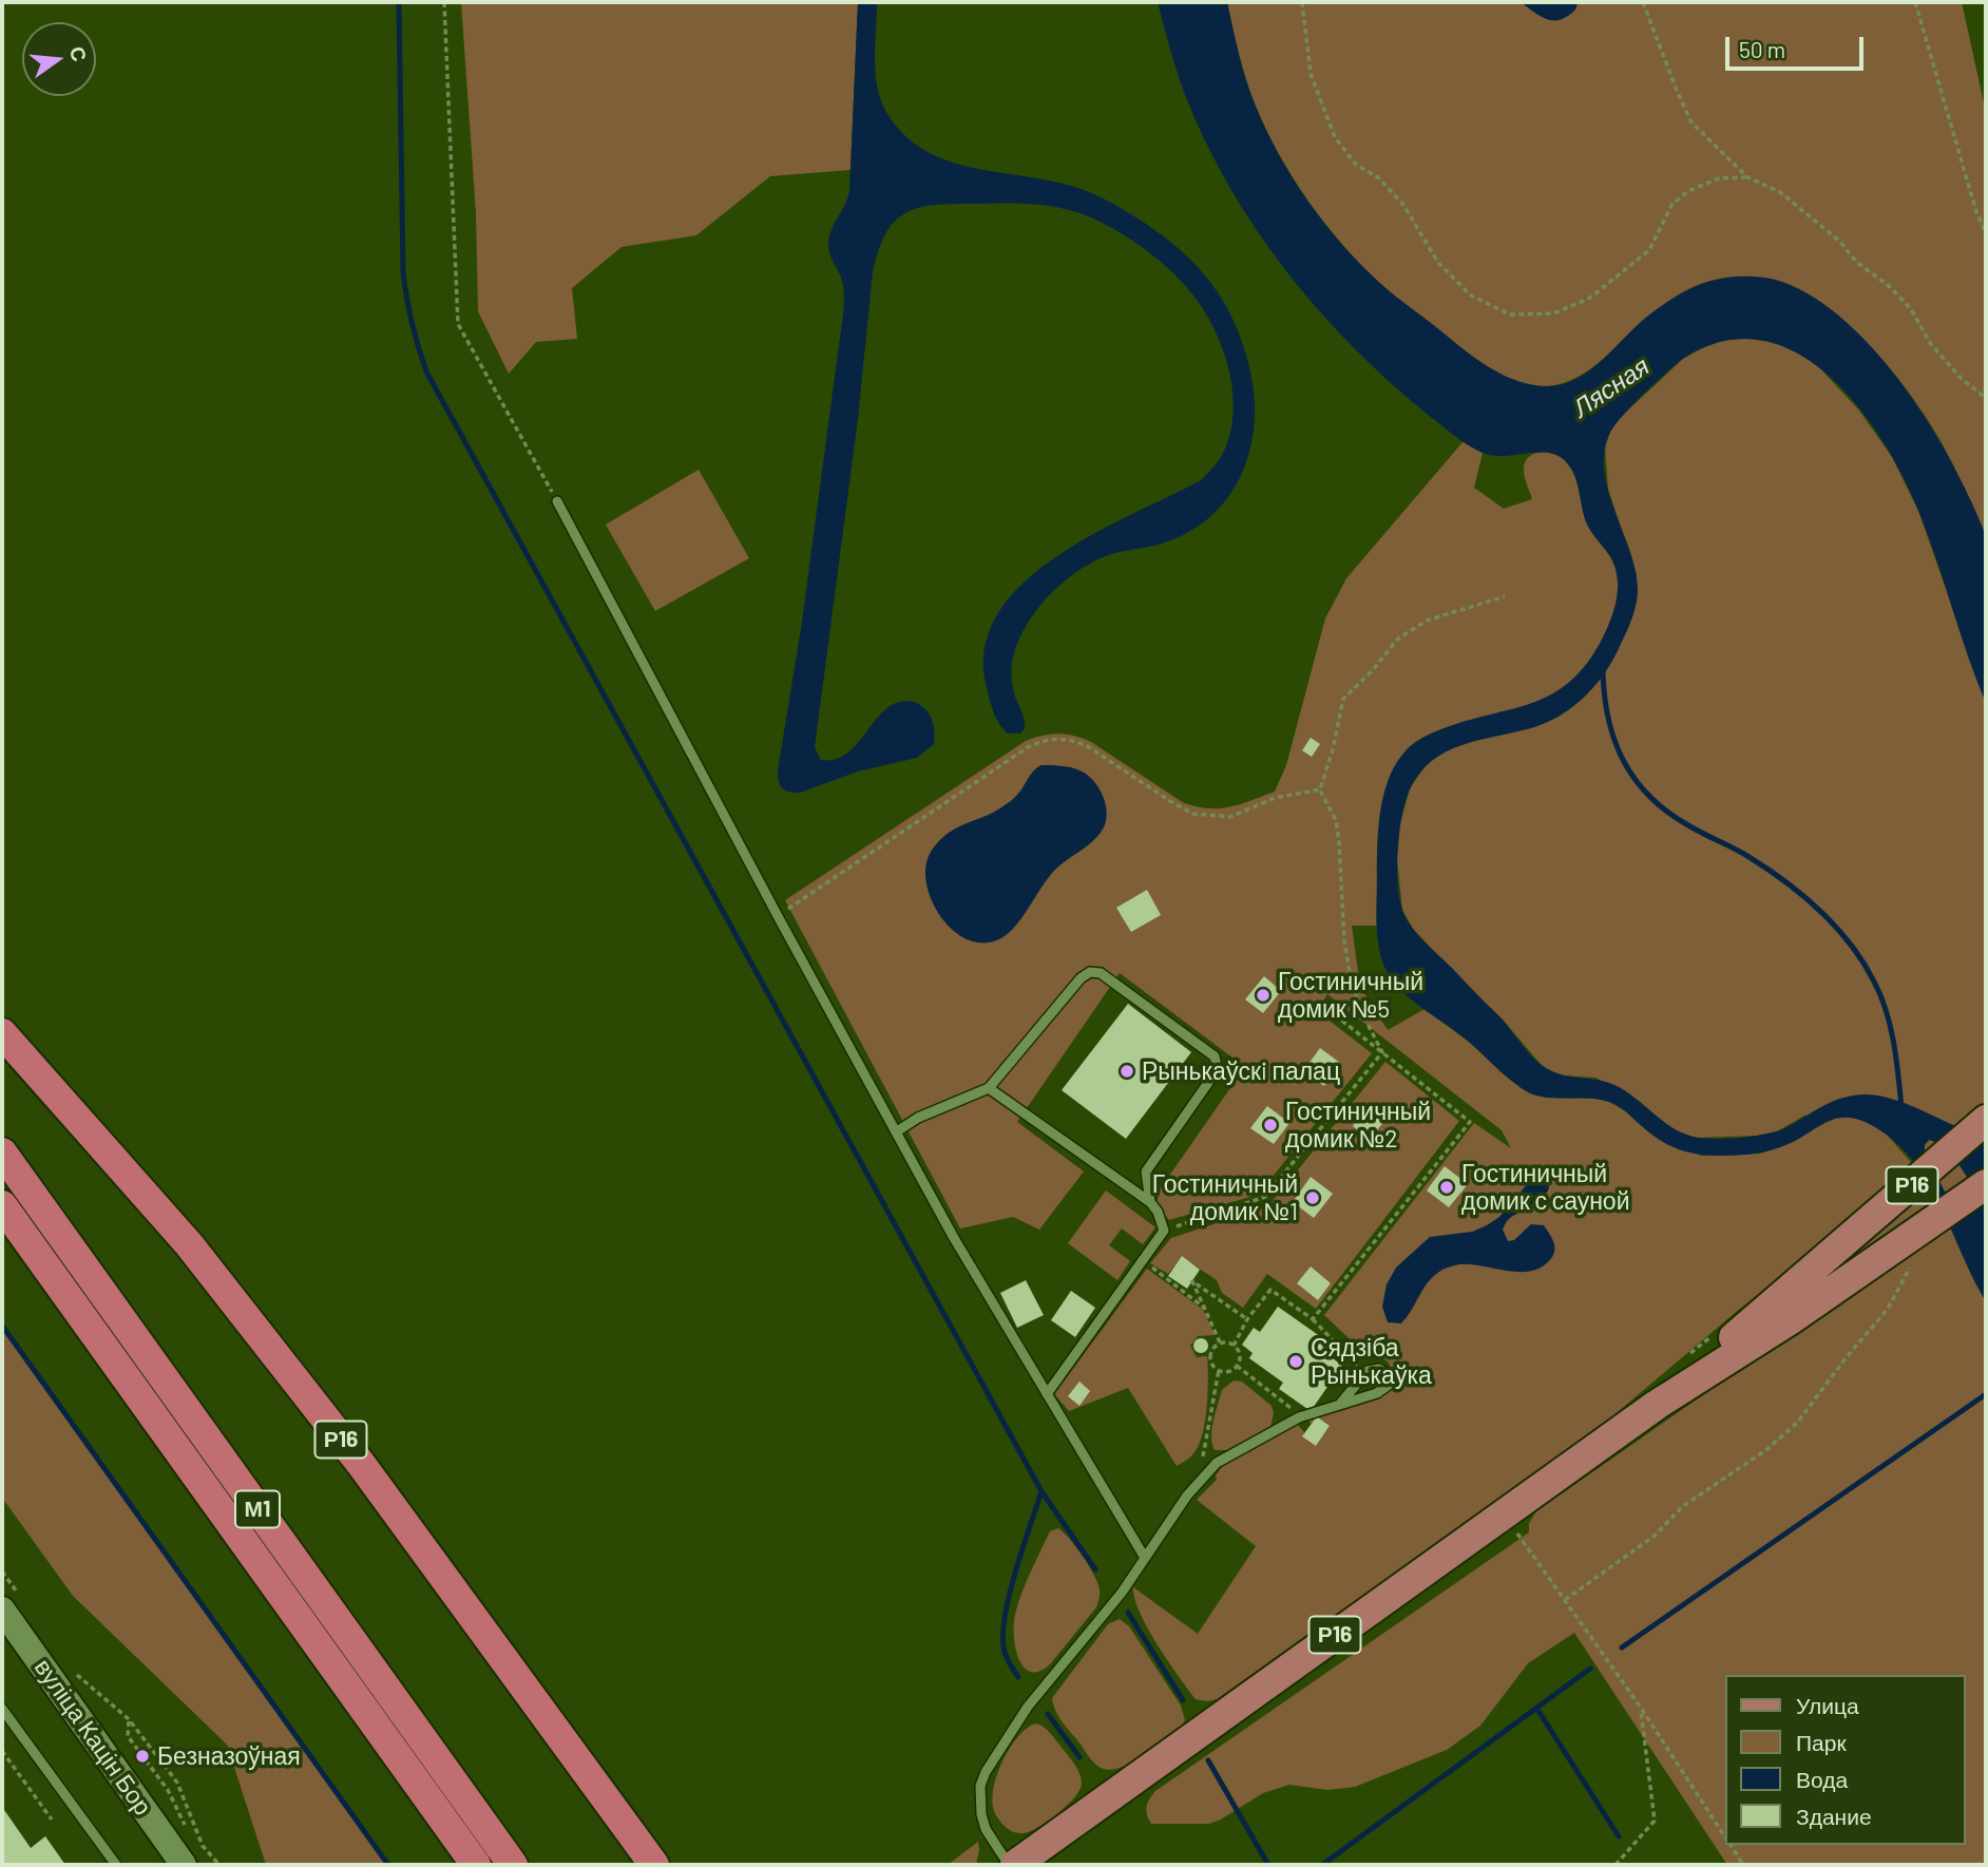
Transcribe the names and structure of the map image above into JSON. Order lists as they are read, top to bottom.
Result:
{
  "streets": {
    "highway": ["Р16", "М1"],
    "main road": ["вуліца Кацін Бор"]
  },
  "water": ["Лясная"],
  "places": [
    "Гостиничный домик №5",
    "Рынькаўскi палац",
    "Гостиничный домик №2",
    "Гостиничный домик с сауной",
    "Гостиничный домик №1",
    "Сядзіба Рынькаўка",
    "Безназоўная"
  ],
  "legend": [
    "Улица",
    "Парк",
    "Вода",
    "Здание"
  ],
  "scale_bar": "50 m",
  "north": "right"
}
